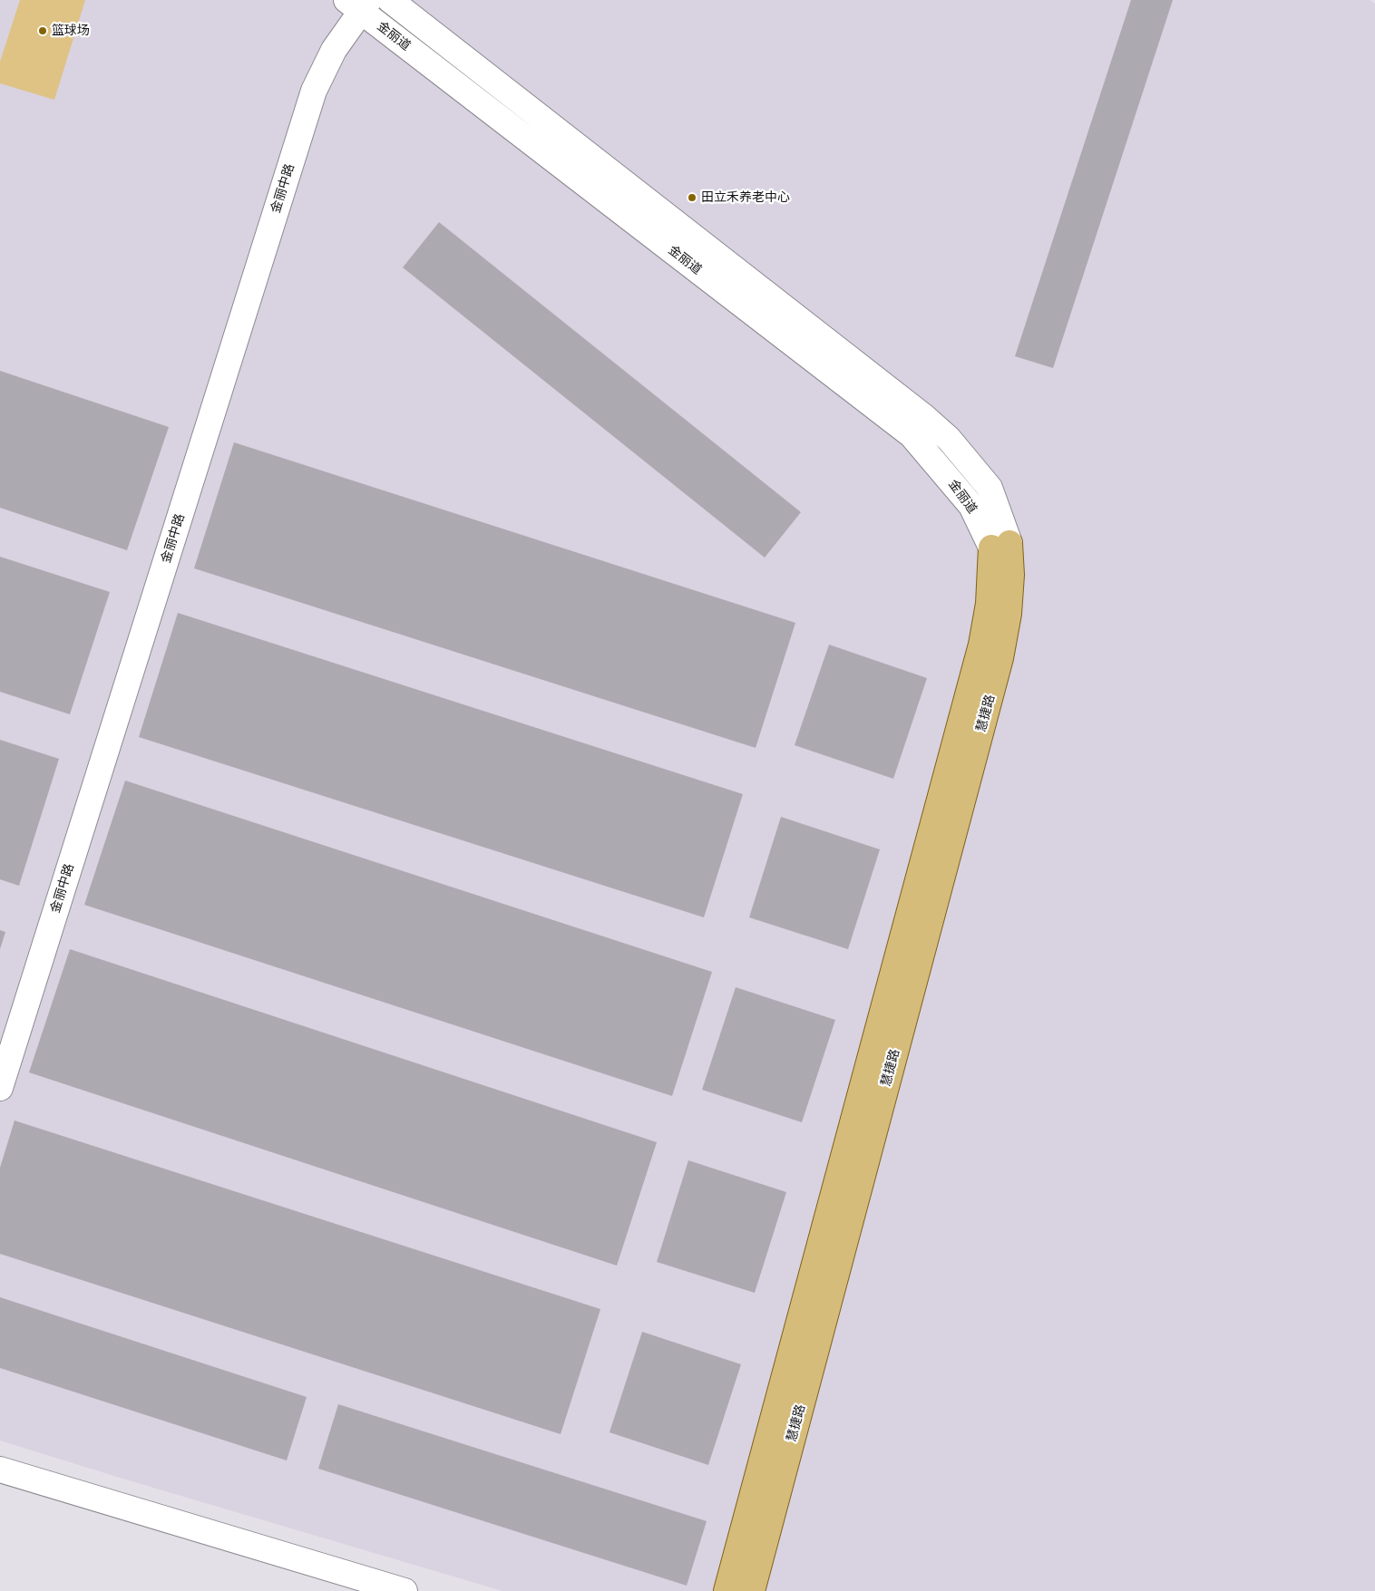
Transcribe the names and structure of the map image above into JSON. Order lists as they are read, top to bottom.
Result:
{
  "streets": {
    "main road": ["慧捷路"],
    "street": ["金丽道", "金丽中路"]
  },
  "crossings": [
    ["金丽道", "金丽中路"],
    ["金丽道", "慧捷路"]
  ],
  "places": ["篮球场", "田立禾养老中心"]
}
